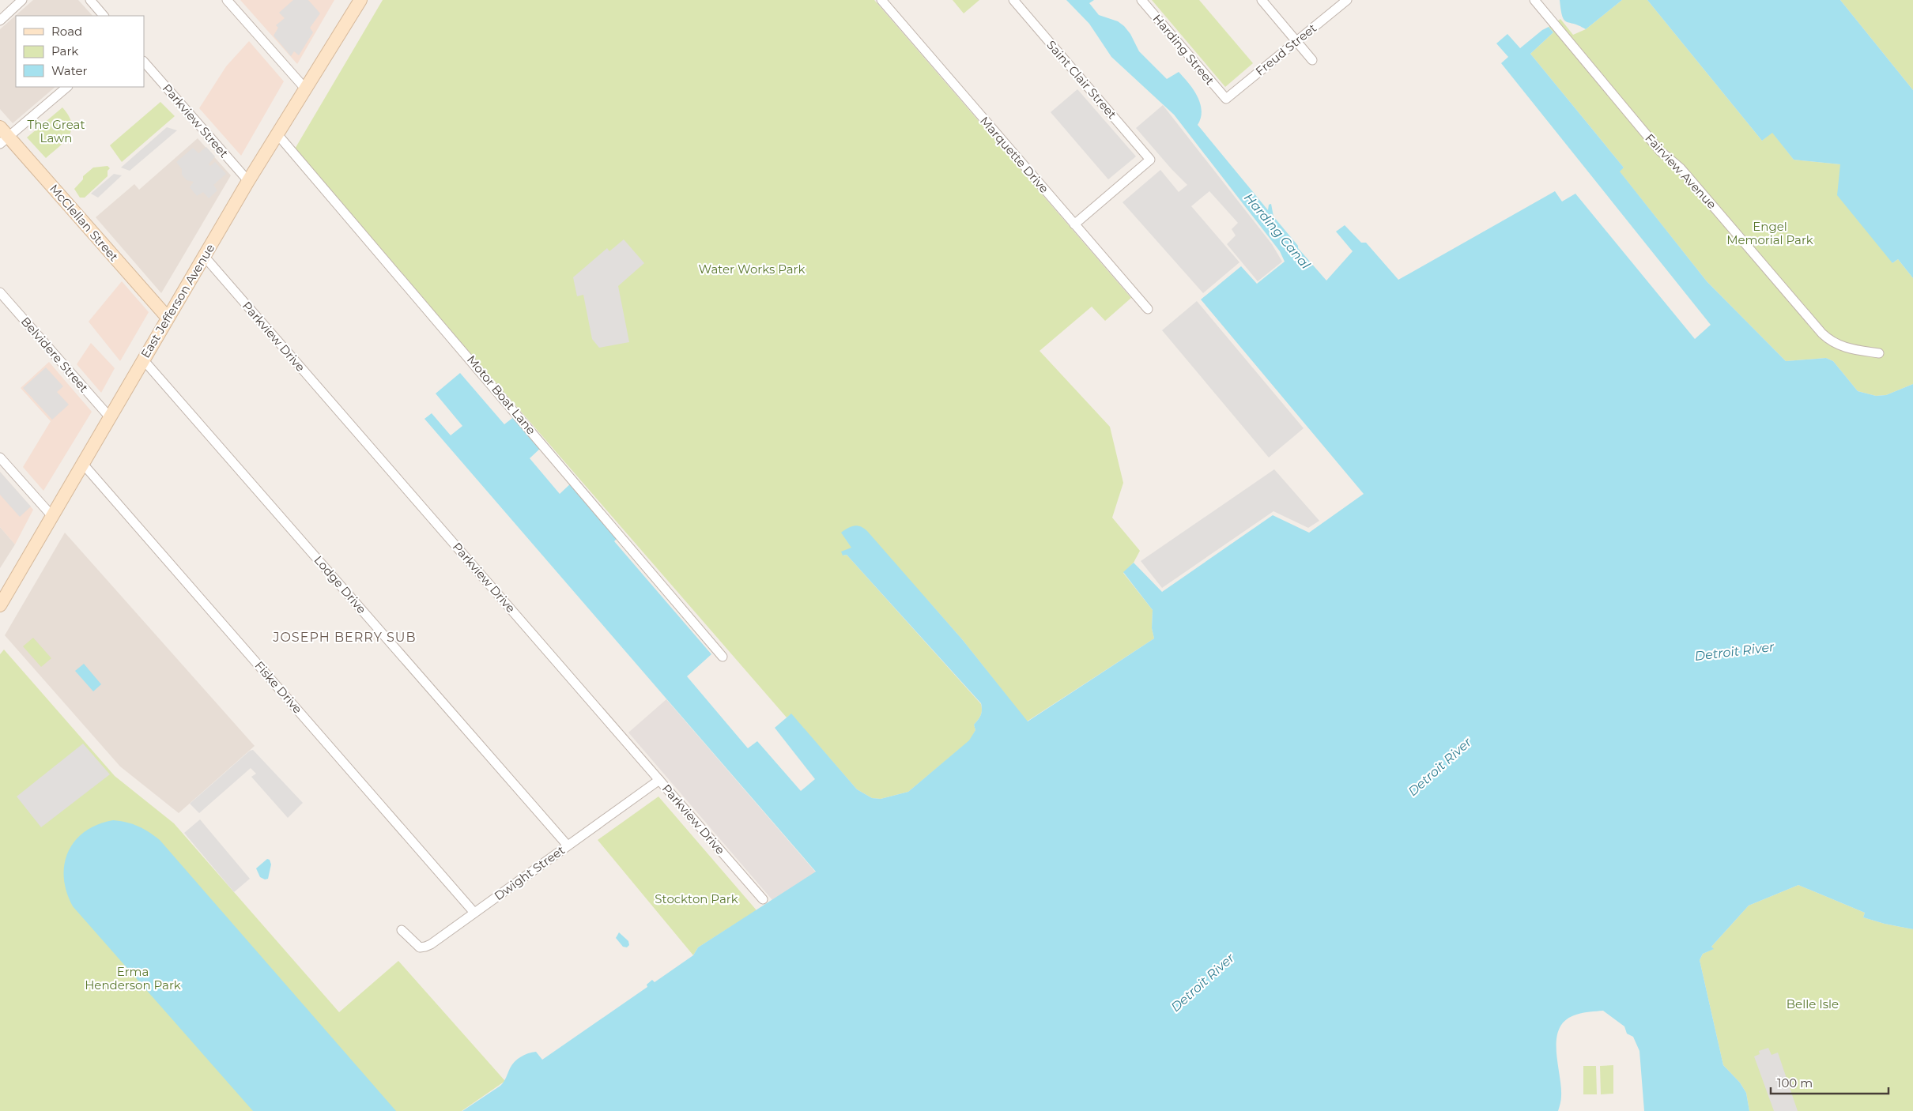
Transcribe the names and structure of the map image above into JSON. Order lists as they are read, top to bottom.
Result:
{
  "streets": {
    "main road": ["McClellan Street", "East Jefferson Avenue"],
    "street": [
      "Harding Street",
      "Freud Street",
      "Saint Clair Street",
      "Parkview Street",
      "Marquette Drive",
      "Fairview Avenue",
      "Parkview Drive",
      "Belvidere Street",
      "Motor Boat Lane",
      "Lodge Drive",
      "Fiske Drive",
      "Dwight Street"
    ]
  },
  "crossings": [
    ["Harding Street", "Freud Street"],
    ["Saint Clair Street", "Marquette Drive"],
    ["Parkview Street", "East Jefferson Avenue"],
    ["McClellan Street", "East Jefferson Avenue"],
    ["East Jefferson Avenue", "Parkview Drive"],
    ["East Jefferson Avenue", "Belvidere Street"],
    ["East Jefferson Avenue", "Motor Boat Lane"],
    ["East Jefferson Avenue", "Lodge Drive"],
    ["East Jefferson Avenue", "Fiske Drive"],
    ["Parkview Drive", "Dwight Street"],
    ["Lodge Drive", "Dwight Street"],
    ["Fiske Drive", "Dwight Street"]
  ],
  "districts": ["JOSEPH BERRY SUB"],
  "water": ["Harding Canal", "Detroit River"],
  "parks": [
    "The Great Lawn",
    "Engel Memorial Park",
    "Water Works Park",
    "Stockton Park",
    "Erma Henderson Park",
    "Belle Isle"
  ],
  "legend": ["Road", "Park", "Water"],
  "scale_bar": "100 m"
}
